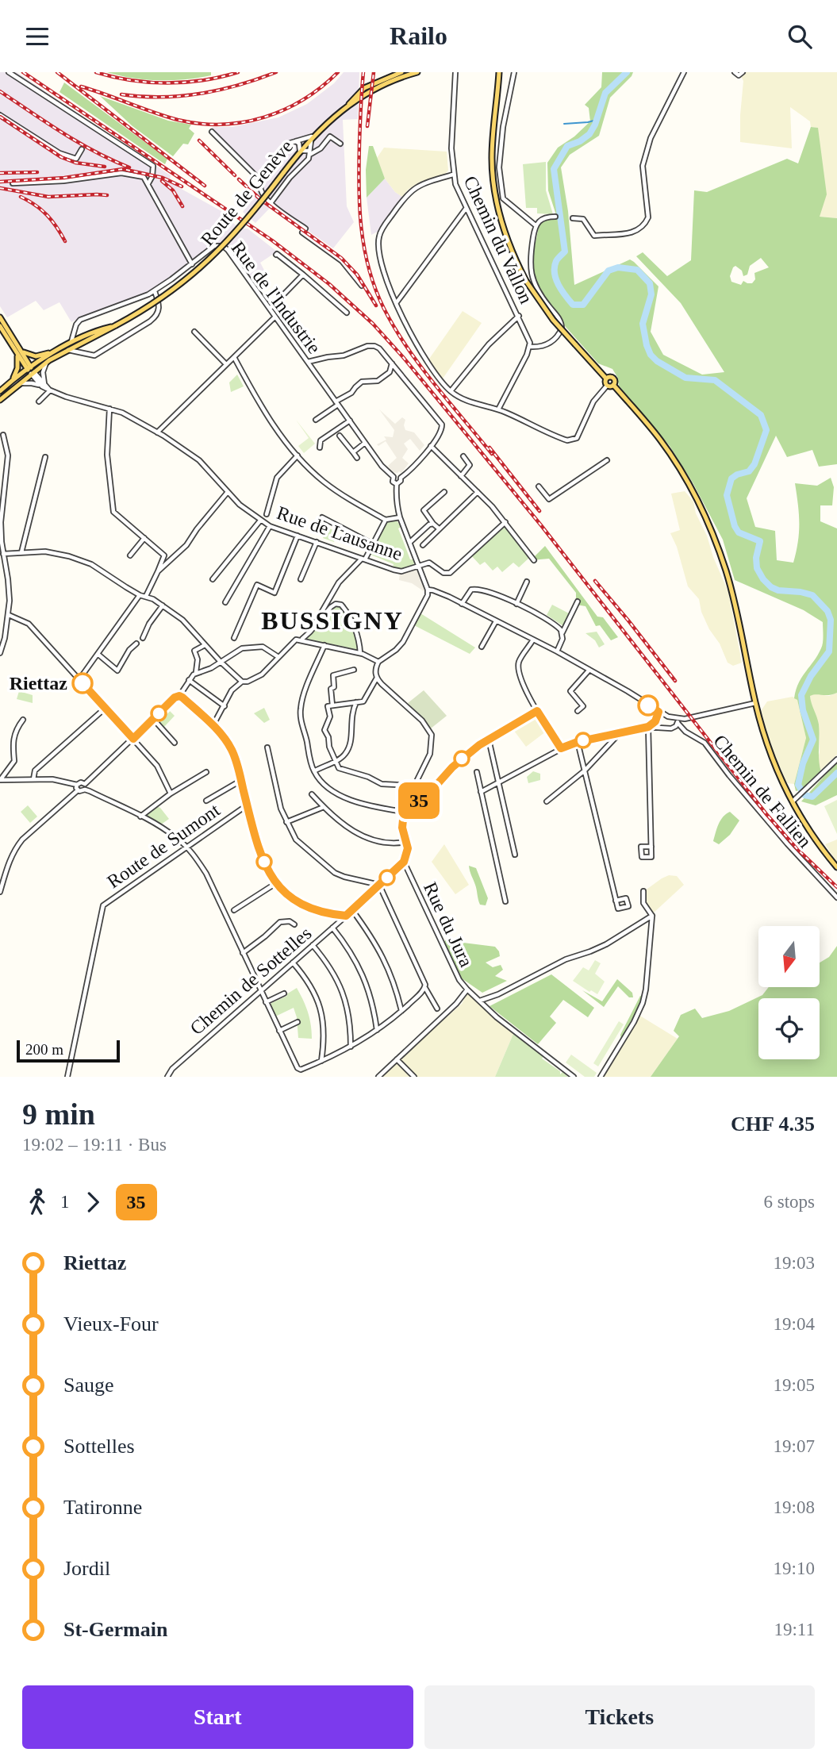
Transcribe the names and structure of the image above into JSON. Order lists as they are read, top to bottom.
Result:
{
  "streets": {
    "main road": ["Route de Genève", "Rue de Lausanne"],
    "street": [
      "Chemin du Vallon",
      "Rue de l'Industrie",
      "Chemin de Fallien",
      "Route de Sumont",
      "Rue du Jura",
      "Chemin de Sottelles"
    ]
  },
  "crossings": [
    ["Route de Genève", "Rue de Lausanne"],
    ["Rue du Jura", "Chemin de Sottelles"]
  ],
  "districts": ["BUSSIGNY"],
  "places": ["Riettaz"],
  "lines": ["bus line 35"],
  "scale_bar": "200 m",
  "north": "bottom",
  "page": {
    "header": "Railo",
    "on_map": "35",
    "scale": "200 m",
    "heading": ["9 min", "19:02 – 19:11 · Bus", "CHF 4.35"],
    "legs": ["1", "35", "6 stops"],
    "list": [
      {
        "name": "Riettaz",
        "value": "19:03"
      },
      {
        "name": "Vieux-Four",
        "value": "19:04"
      },
      {
        "name": "Sauge",
        "value": "19:05"
      },
      {
        "name": "Sottelles",
        "value": "19:07"
      },
      {
        "name": "Tatironne",
        "value": "19:08"
      },
      {
        "name": "Jordil",
        "value": "19:10"
      },
      {
        "name": "St-Germain",
        "value": "19:11"
      }
    ],
    "buttons": ["Start", "Tickets"]
  }
}
